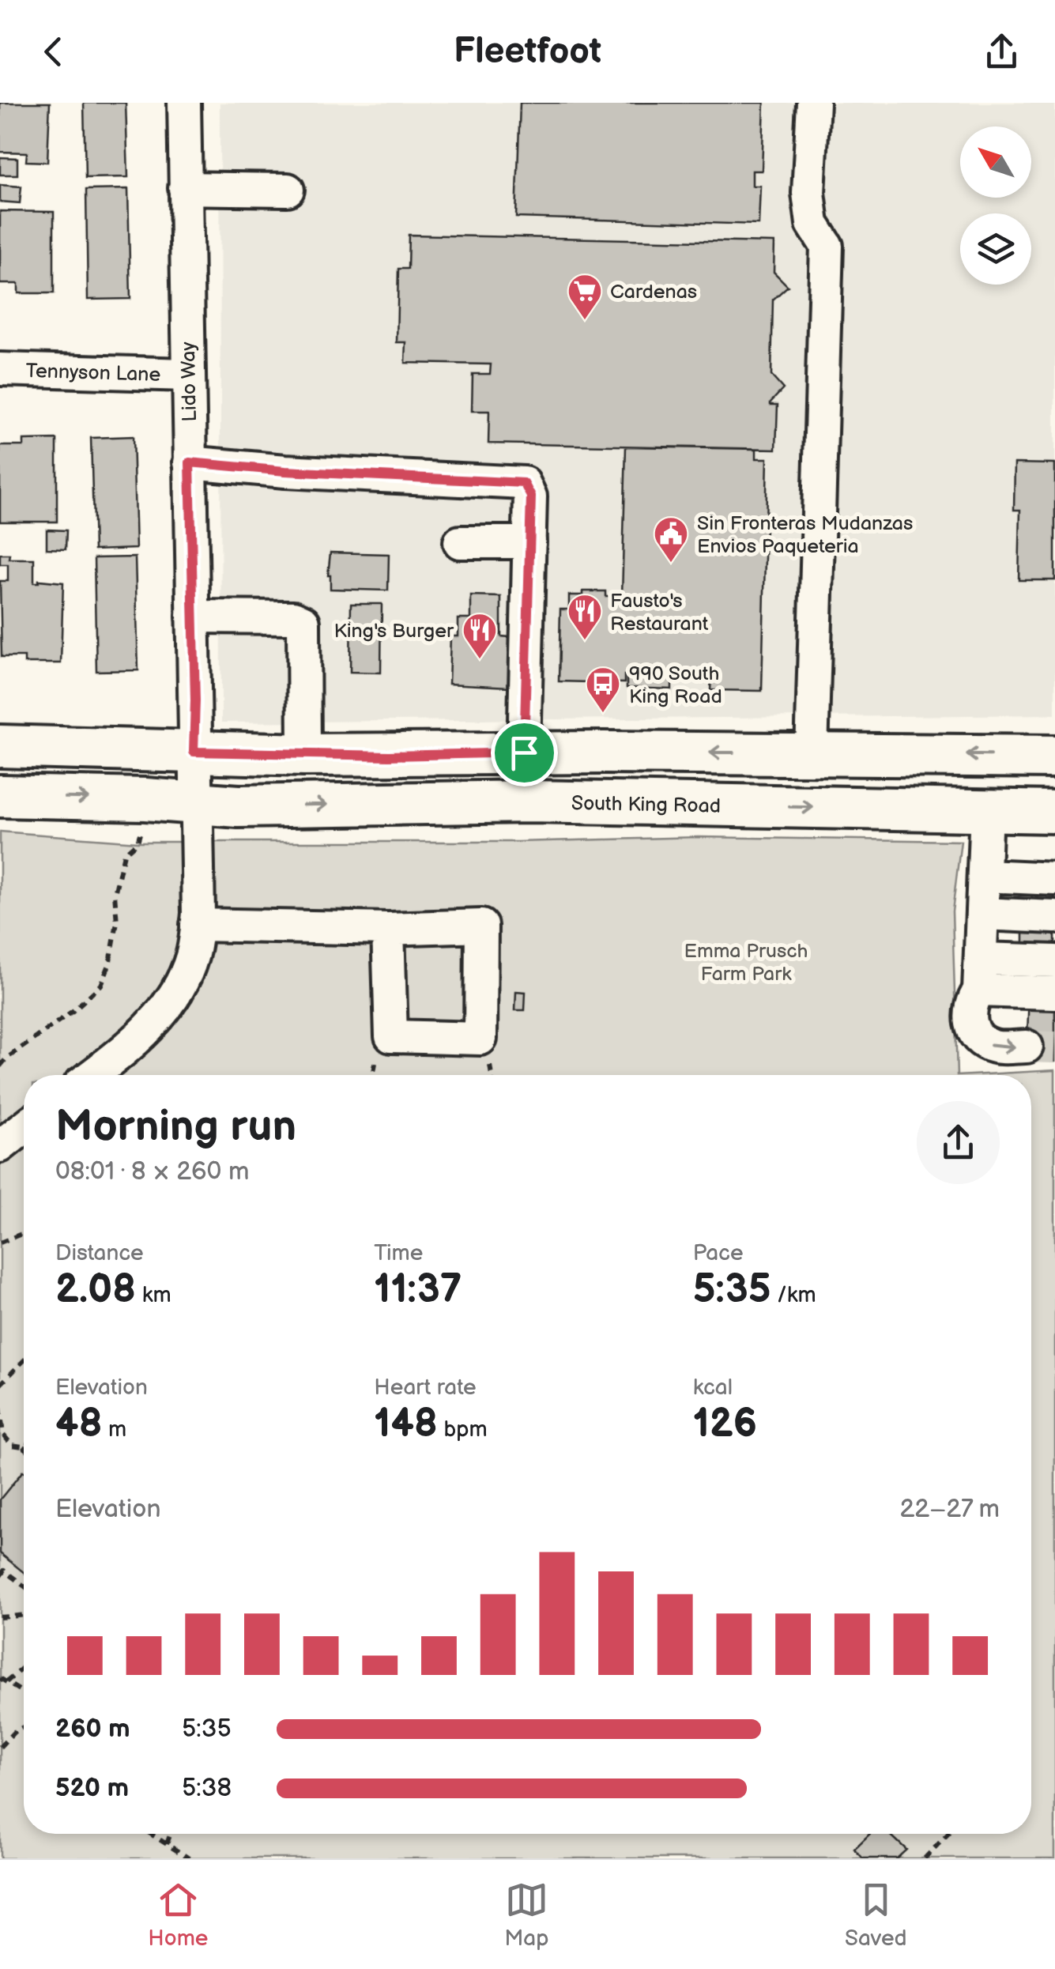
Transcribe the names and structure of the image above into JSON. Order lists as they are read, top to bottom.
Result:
{
  "streets": {
    "main road": ["South King Road"],
    "street": ["Tennyson Lane", "Lido Way"]
  },
  "crossings": [
    ["Tennyson Lane", "Lido Way"],
    ["Lido Way", "South King Road"]
  ],
  "parks": ["Emma Prusch Farm Park"],
  "places": {
    "supermarket": ["Cardenas"],
    "public building": ["Sin Fronteras Mudanzas Envios Paqueteria"],
    "restaurant": ["Fausto's Restaurant", "King's Burger"],
    "bus stop": ["990 South King Road"]
  },
  "north": "top left",
  "page": {
    "header": "Fleetfoot",
    "heading": ["Morning run", "08:01 · 8 × 260 m"],
    "stats": [
      ["Distance", "2.08 km"],
      ["Time", "11:37"],
      ["Pace", "5:35 /km"],
      ["Elevation", "48 m"],
      ["Heart rate", "148 bpm"],
      ["kcal", "126"]
    ],
    "chart": ["Elevation", "22–27 m"],
    "list": [
      {
        "name": "260 m",
        "note": "5:35"
      },
      {
        "name": "520 m",
        "note": "5:38"
      }
    ],
    "tabs": ["Home", "Map", "Saved"]
  }
}
